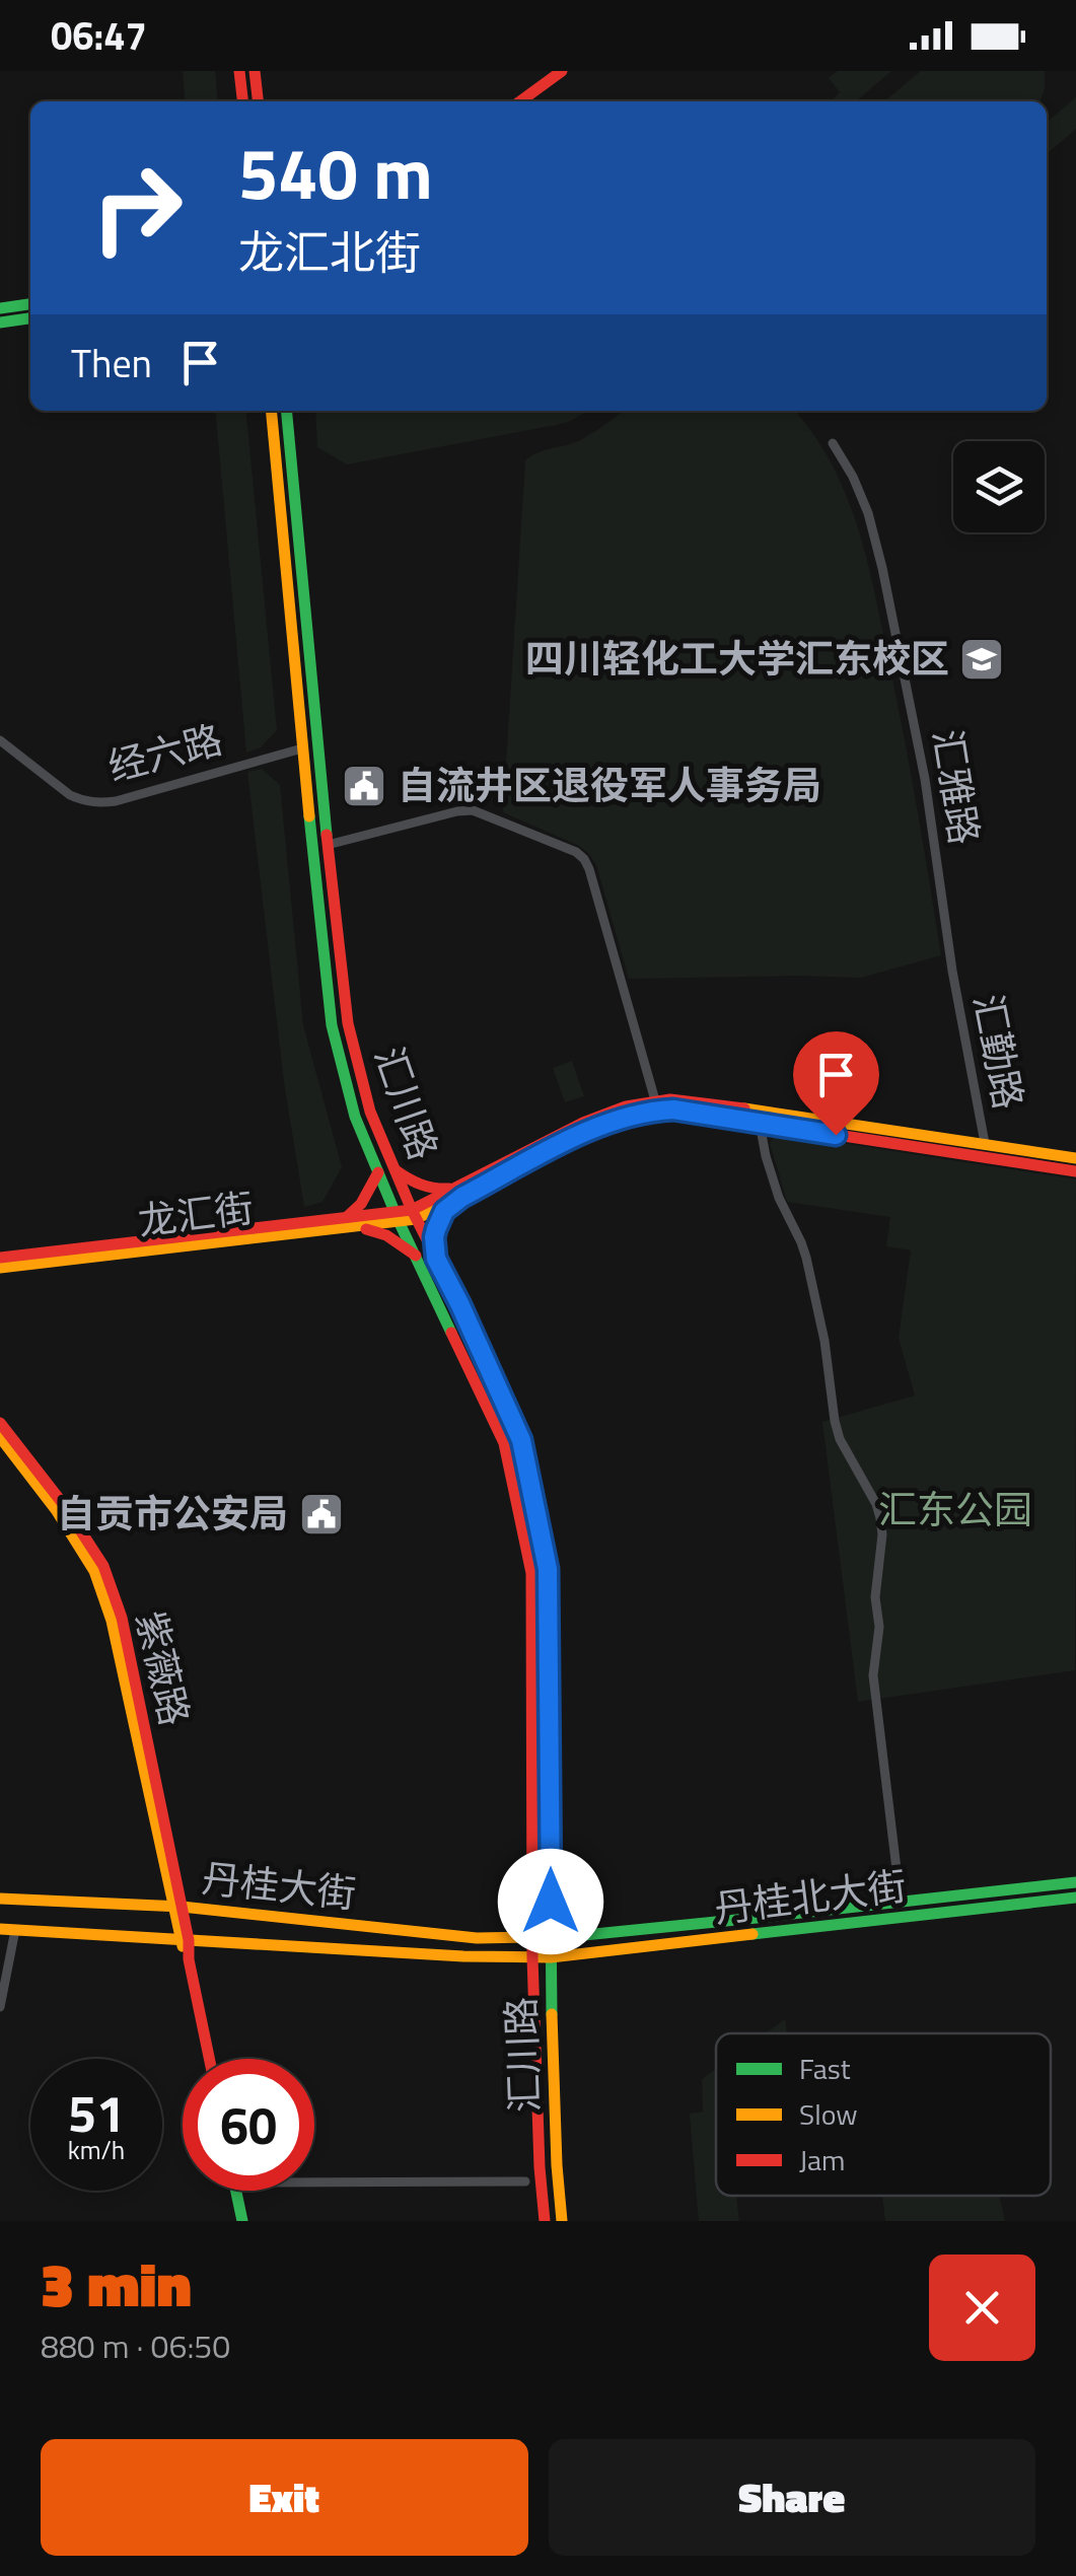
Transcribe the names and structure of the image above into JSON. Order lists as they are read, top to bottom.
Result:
{
  "streets": {
    "main road": [
      "汇川路",
      "龙汇街",
      "紫薇路",
      "丹桂大街",
      "丹桂北大街"
    ],
    "street": ["经六路", "汇雅路", "汇勤路"]
  },
  "crossings": [
    ["经六路", "汇川路"],
    ["汇雅路", "汇勤路"],
    ["汇川路", "龙汇街"],
    ["汇川路", "丹桂大街"],
    ["汇川路", "丹桂北大街"],
    ["紫薇路", "丹桂大街"],
    ["紫薇路", "丹桂北大街"],
    ["丹桂大街", "丹桂北大街"]
  ],
  "parks": ["汇东公园"],
  "places": {
    "school or university": ["四川轻化工大学汇东校区"],
    "public building": ["自流井区退役军人事务局", "自贡市公安局"]
  },
  "legend": ["Fast", "Slow", "Jam"],
  "page": {
    "status": "06:47",
    "turn": ["540 m", "龙汇北街"],
    "then": "Then",
    "speed": "51 km/h",
    "limit": "60",
    "heading": ["3 min", "880 m · 06:50"],
    "buttons": ["Exit", "Share"]
  }
}
